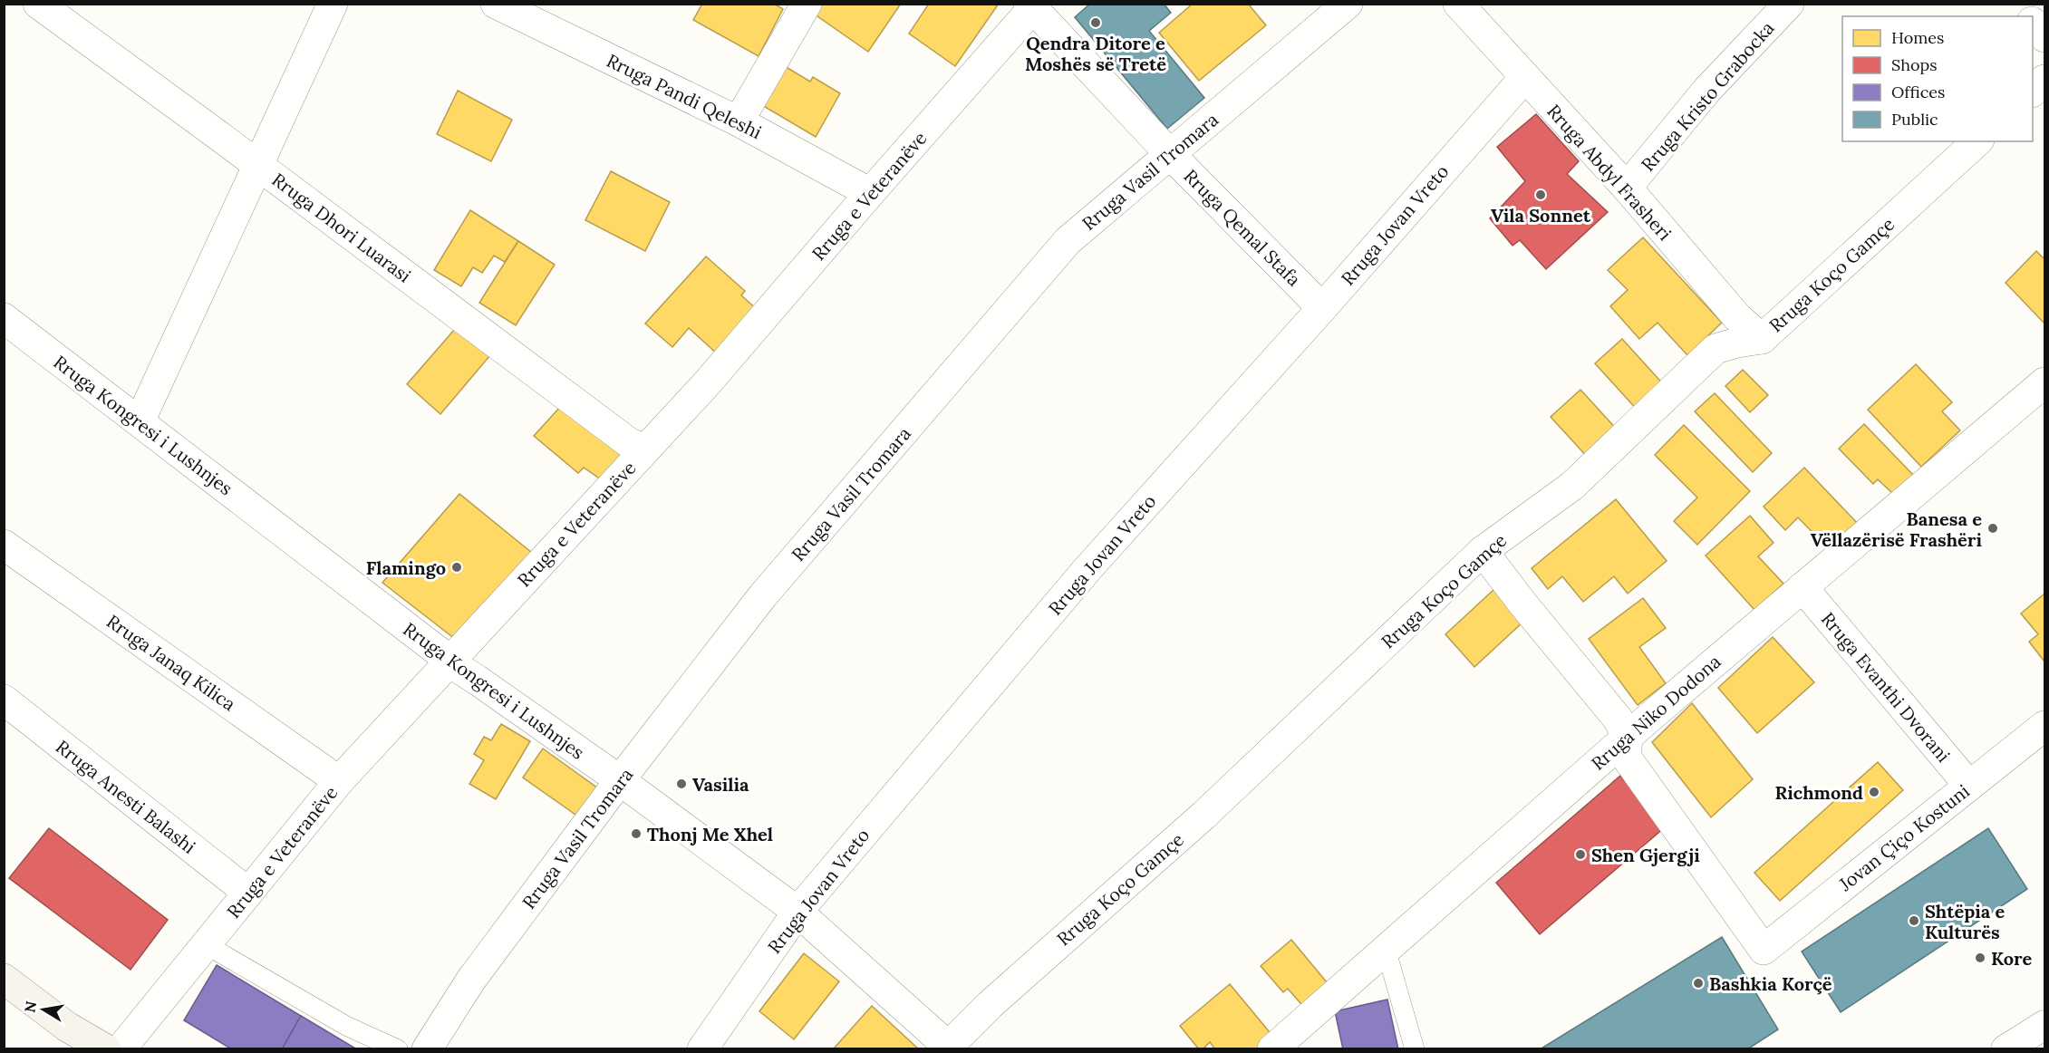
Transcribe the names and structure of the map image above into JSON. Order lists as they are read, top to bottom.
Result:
{
  "streets": {
    "street": [
      "Rruga Pandi Qeleshi",
      "Rruga Kristo Grabocka",
      "Rruga Vasil Tromara",
      "Rruga Abdyl Frasheri",
      "Rruga e Veteranëve",
      "Rruga Jovan Vreto",
      "Rruga Dhori Luarasi",
      "Rruga Qemal Stafa",
      "Rruga Koço Gamçe",
      "Rruga Kongresi i Lushnjes",
      "Rruga Janaq Kilica",
      "Rruga Evanthi Dvorani",
      "Rruga Niko Dodona",
      "Rruga Anesti Balashi",
      "Jovan Çiço Kostuni"
    ]
  },
  "crossings": [
    ["Rruga Pandi Qeleshi", "Rruga e Veteranëve"],
    ["Rruga Kristo Grabocka", "Rruga Abdyl Frasheri"],
    ["Rruga Vasil Tromara", "Rruga Qemal Stafa"],
    ["Rruga Vasil Tromara", "Rruga Kongresi i Lushnjes"],
    ["Rruga Abdyl Frasheri", "Rruga Jovan Vreto"],
    ["Rruga Abdyl Frasheri", "Rruga Koço Gamçe"],
    ["Rruga e Veteranëve", "Rruga Dhori Luarasi"],
    ["Rruga e Veteranëve", "Rruga Qemal Stafa"],
    ["Rruga e Veteranëve", "Rruga Kongresi i Lushnjes"],
    ["Rruga e Veteranëve", "Rruga Janaq Kilica"],
    ["Rruga e Veteranëve", "Rruga Anesti Balashi"],
    ["Rruga Jovan Vreto", "Rruga Qemal Stafa"],
    ["Rruga Jovan Vreto", "Rruga Kongresi i Lushnjes"],
    ["Rruga Koço Gamçe", "Rruga Kongresi i Lushnjes"],
    ["Rruga Evanthi Dvorani", "Rruga Niko Dodona"],
    ["Rruga Evanthi Dvorani", "Jovan Çiço Kostuni"],
    ["Rruga Niko Dodona", "Jovan Çiço Kostuni"]
  ],
  "places": [
    "Qendra Ditore e Moshës së Tretë",
    "Vila Sonnet",
    "Banesa e Vëllazërisë Frashëri",
    "Flamingo",
    "Vasilia",
    "Richmond",
    "Thonj Me Xhel",
    "Shen Gjergji",
    "Shtëpia e Kulturës",
    "Kore",
    "Bashkia Korçë"
  ],
  "legend": [
    "Homes",
    "Shops",
    "Offices",
    "Public"
  ],
  "north": "left"
}
